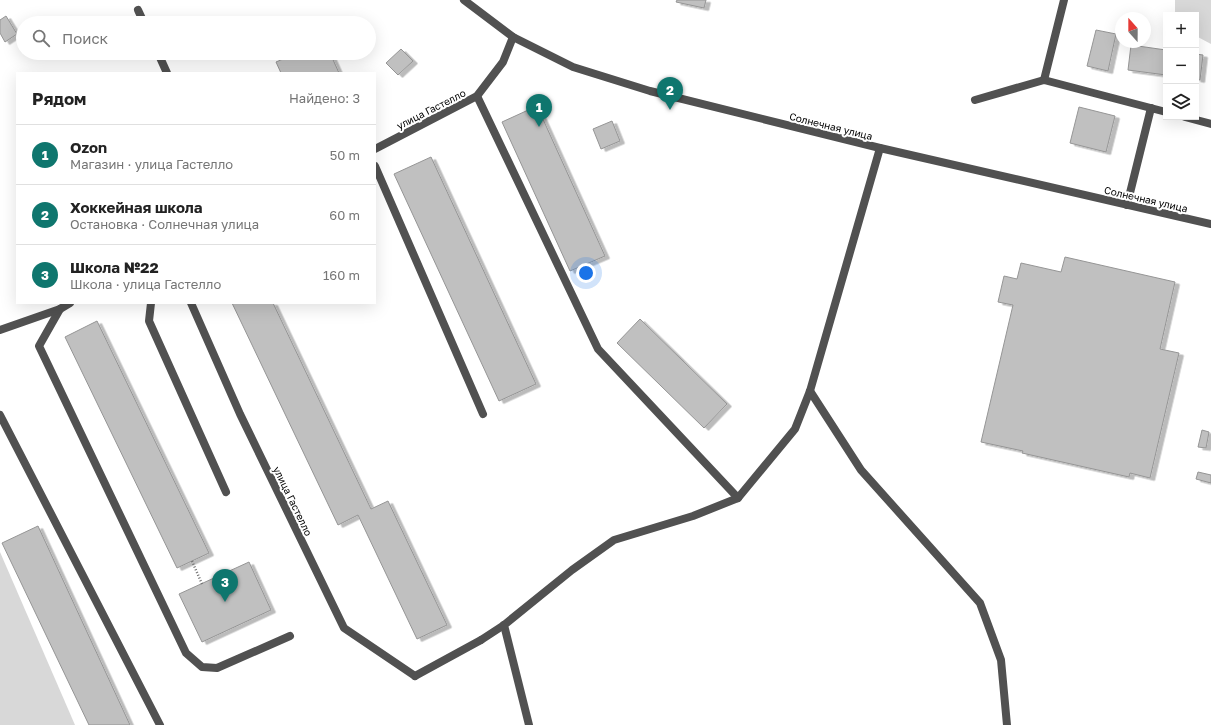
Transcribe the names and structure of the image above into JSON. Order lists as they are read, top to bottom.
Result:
{
  "streets": {
    "street": ["улица Гастелло", "Солнечная улица"]
  },
  "crossings": [
    ["улица Гастелло", "Солнечная улица"]
  ],
  "north": "top",
  "page": {
    "map_buttons": ["+", "−"],
    "search": "Поиск",
    "heading": ["Рядом", "Найдено: 3"],
    "pins": ["2", "1", "3"],
    "list": [
      {
        "mark": "1",
        "name": "Ozon",
        "note": "Магазин · улица Гастелло",
        "value": "50 m"
      },
      {
        "mark": "2",
        "name": "Хоккейная школа",
        "note": "Остановка · Солнечная улица",
        "value": "60 m"
      },
      {
        "mark": "3",
        "name": "Школа №22",
        "note": "Школа · улица Гастелло",
        "value": "160 m"
      }
    ]
  }
}
